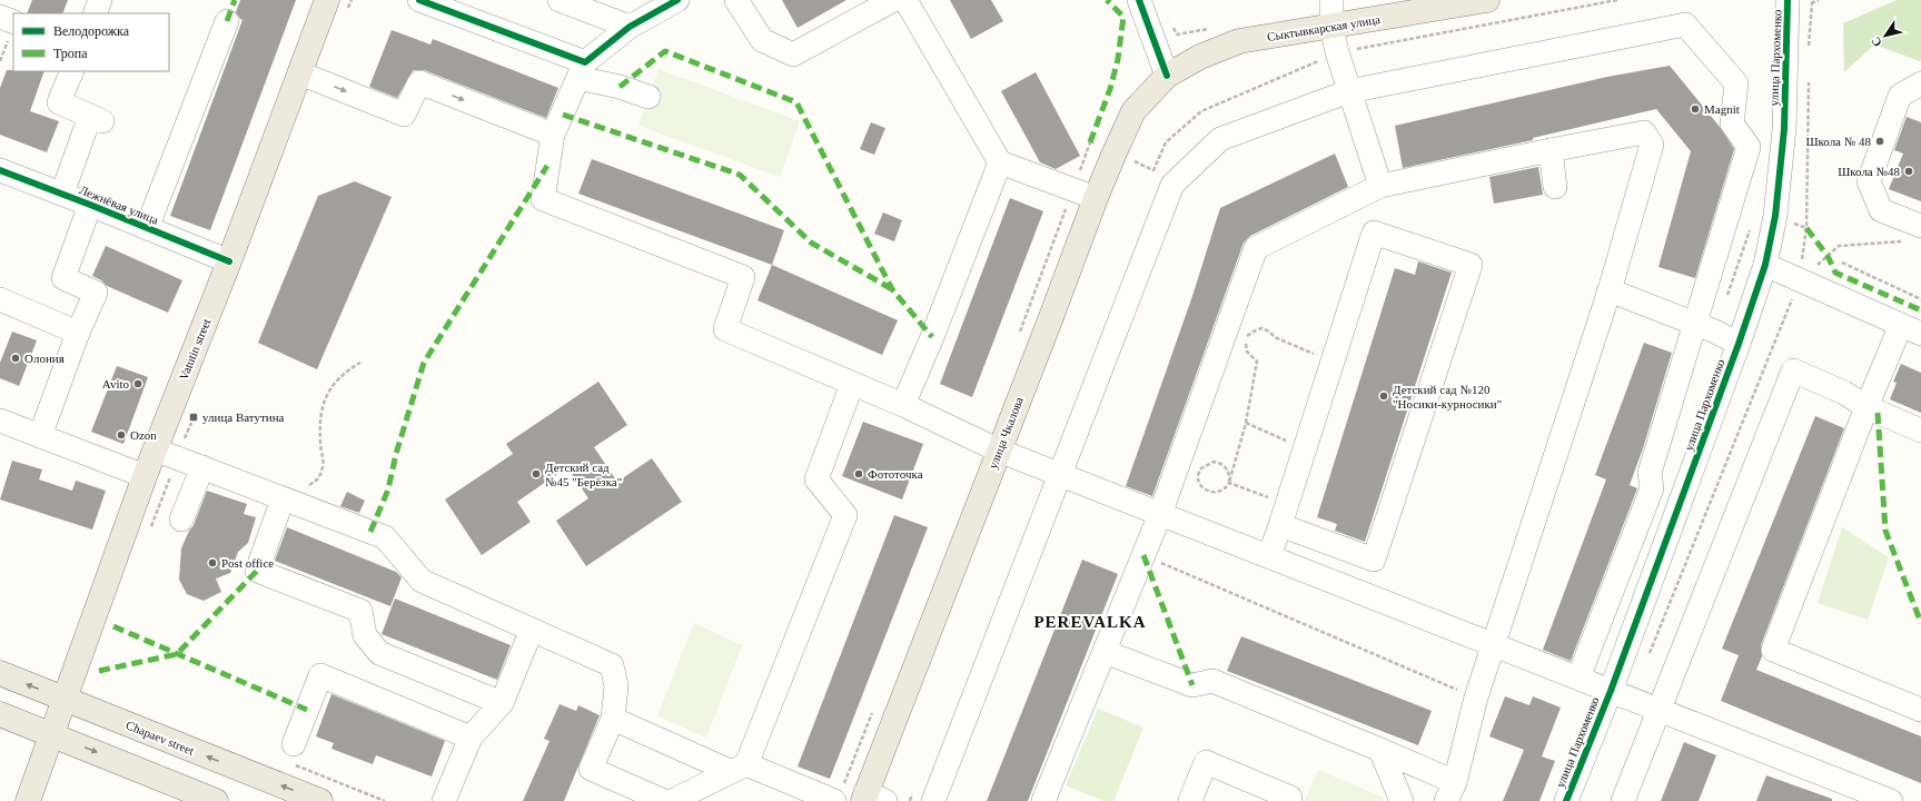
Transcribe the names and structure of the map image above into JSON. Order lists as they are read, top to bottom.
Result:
{
  "streets": {
    "main road": [
      "Сыктывкарская улица",
      "Vatutin street",
      "улица Чкалова",
      "Chapaev street"
    ],
    "street": ["улица Пархоменко", "Лежнёвая улица"]
  },
  "crossings": [
    ["Сыктывкарская улица", "улица Чкалова"],
    ["Лежнёвая улица", "Vatutin street"],
    ["Vatutin street", "Chapaev street"]
  ],
  "districts": ["PEREVALKA"],
  "places": {
    "other": [
      "Magnit",
      "Школа № 48",
      "Школа №48",
      "Олония",
      "Avito",
      "Детский сад №120 \"Носики-курносики\"",
      "Ozon",
      "Детский сад №45 \"Берёзка\"",
      "Фототочка",
      "Post office"
    ],
    "transit": ["улица Ватутина"]
  },
  "legend": ["Велодорожка", "Тропа"],
  "north": "bottom left"
}
